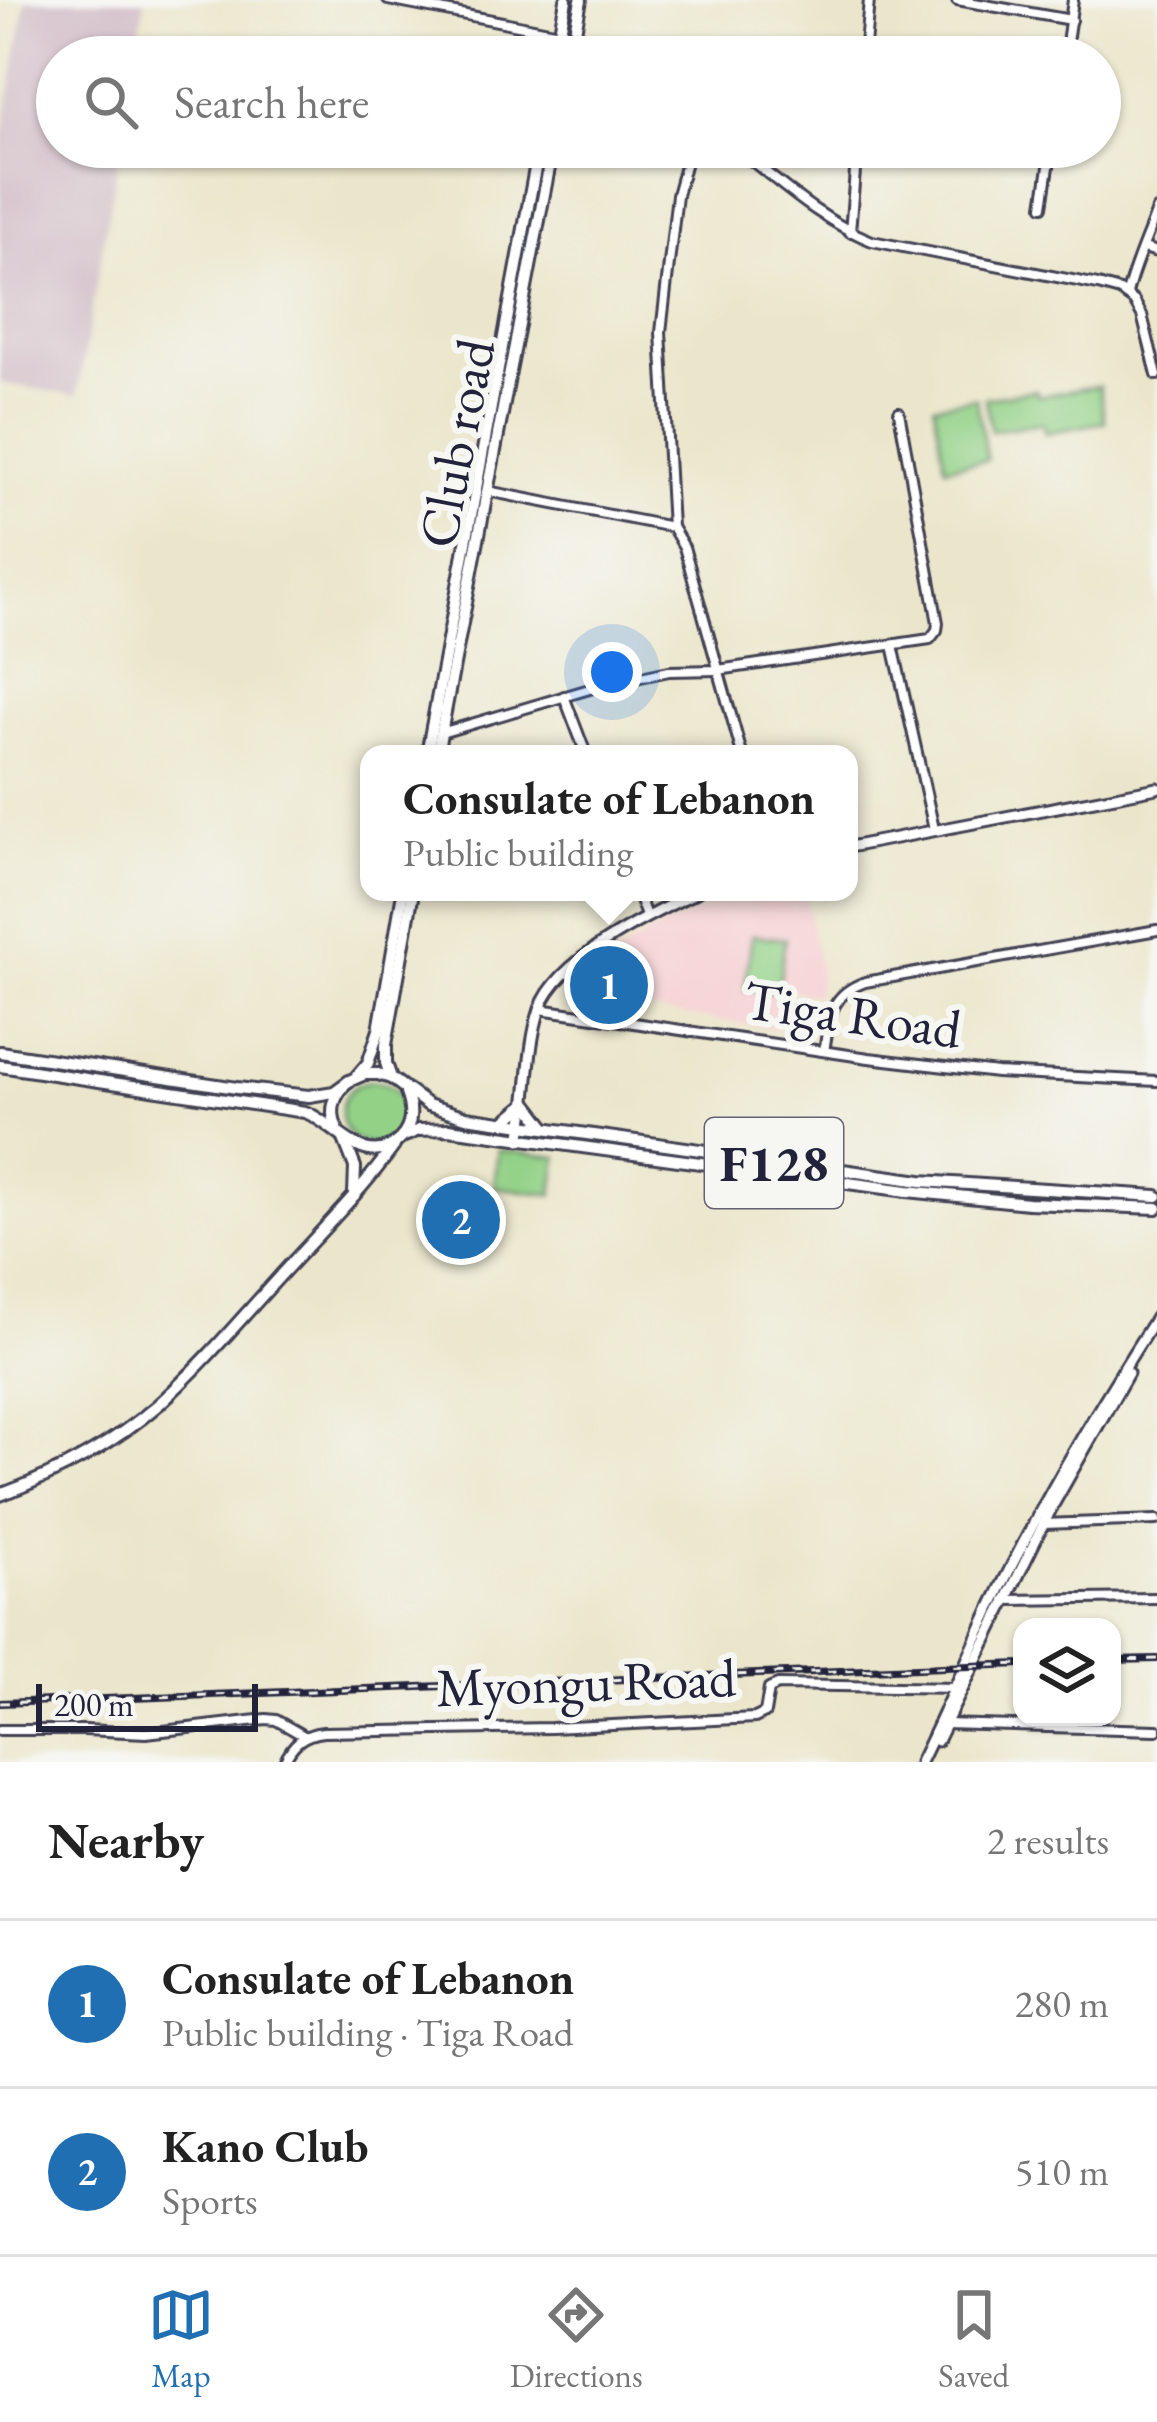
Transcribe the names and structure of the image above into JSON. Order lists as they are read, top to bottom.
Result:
{
  "streets": {
    "main road": ["Club road", "F128"],
    "street": ["Tiga Road", "Myongu Road"]
  },
  "scale_bar": "200 m",
  "page": {
    "search": "Search here",
    "popup": ["Consulate of Lebanon", "Public building"],
    "pins": ["1", "2"],
    "scale": "200 m",
    "heading": ["Nearby", "2 results"],
    "list": [
      {
        "mark": "1",
        "name": "Consulate of Lebanon",
        "note": "Public building · Tiga Road",
        "value": "280 m"
      },
      {
        "mark": "2",
        "name": "Kano Club",
        "note": "Sports",
        "value": "510 m"
      }
    ],
    "nav": ["Map", "Directions", "Saved"]
  }
}
